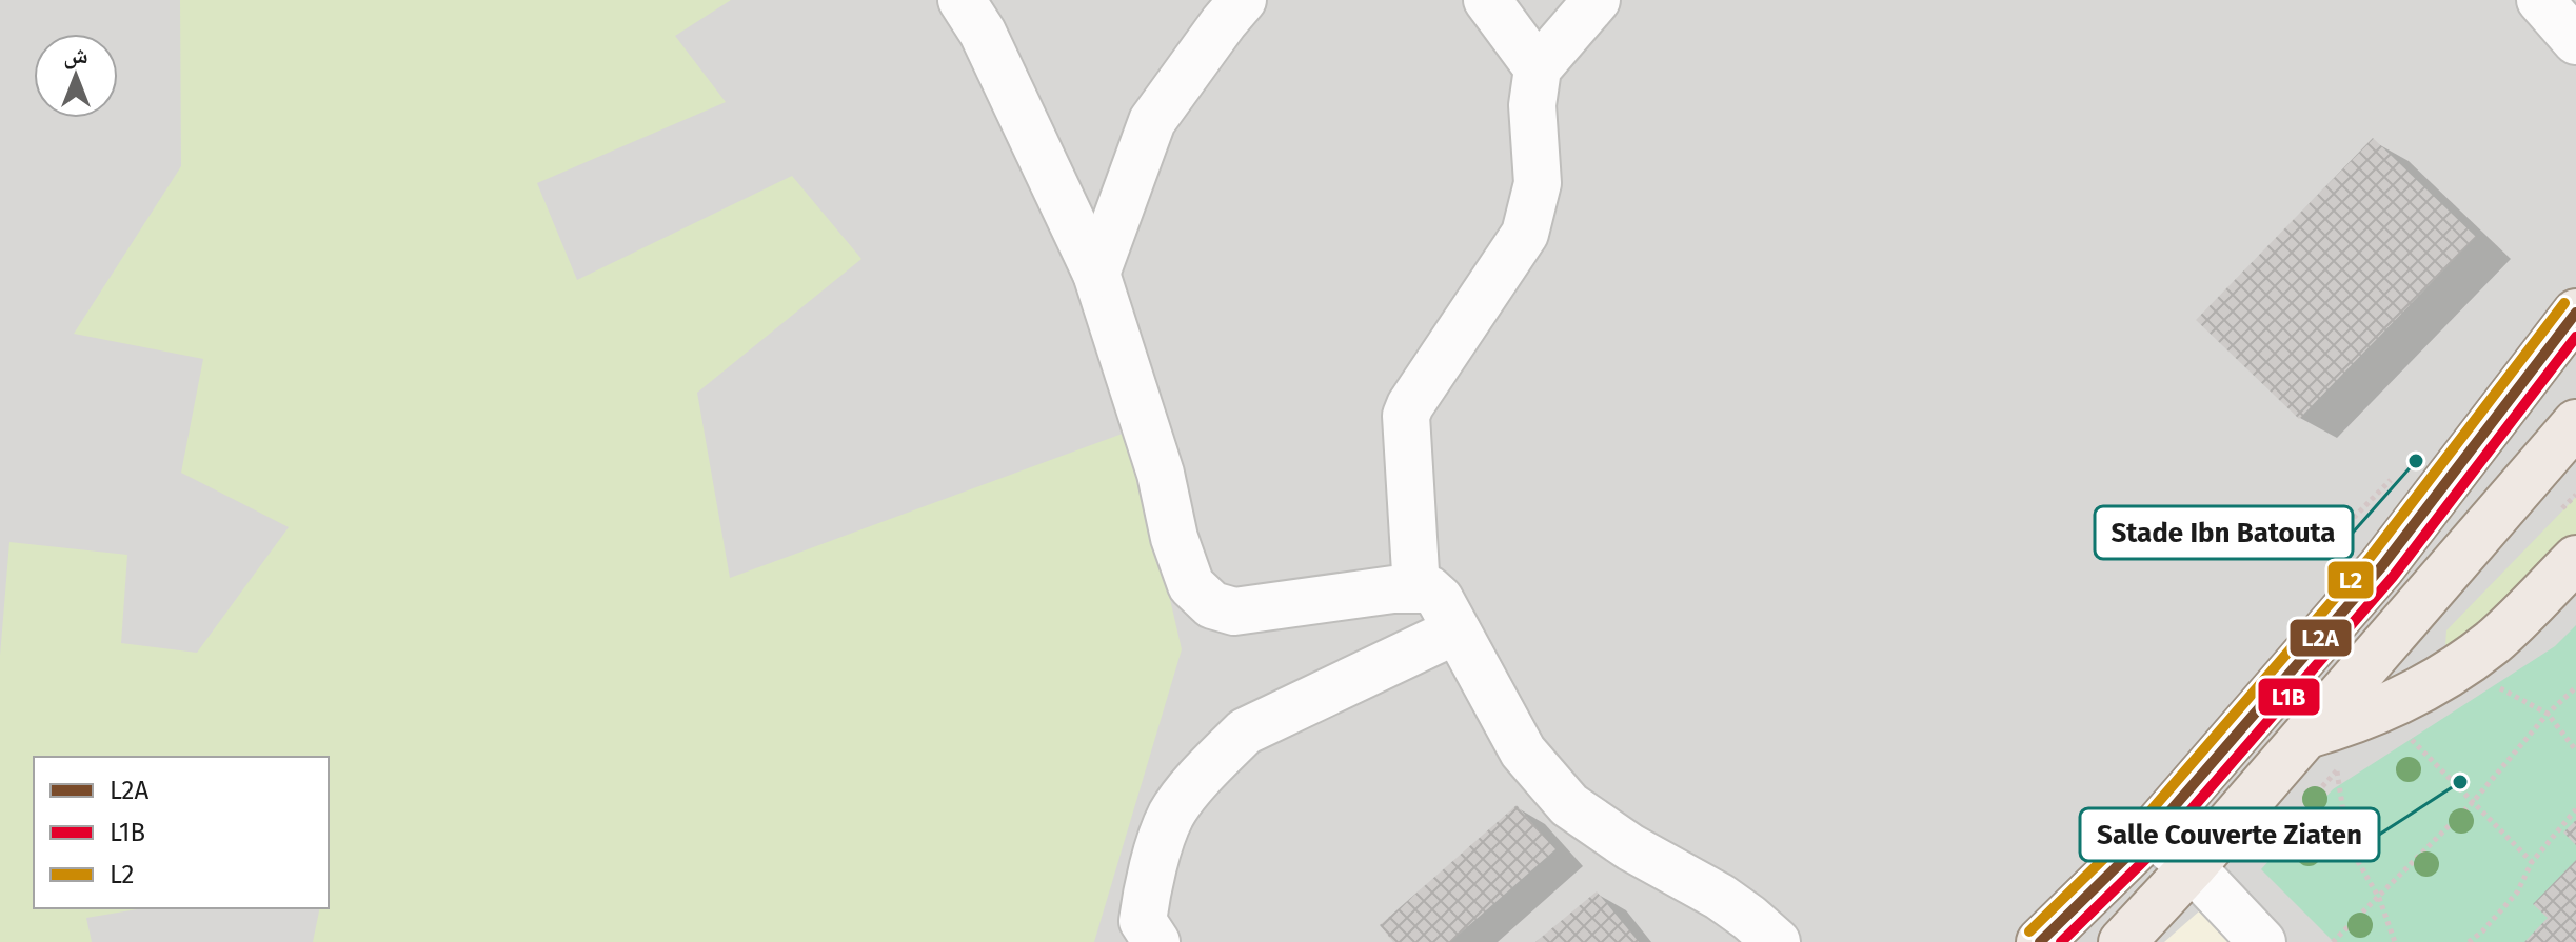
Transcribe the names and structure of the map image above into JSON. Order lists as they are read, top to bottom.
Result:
{
  "places": ["Stade Ibn Batouta", "Salle Couverte Ziaten"],
  "lines": ["transit line L2", "transit line L2A", "transit line L1B"],
  "legend": ["L2A", "L1B", "L2"],
  "north": "top"
}
